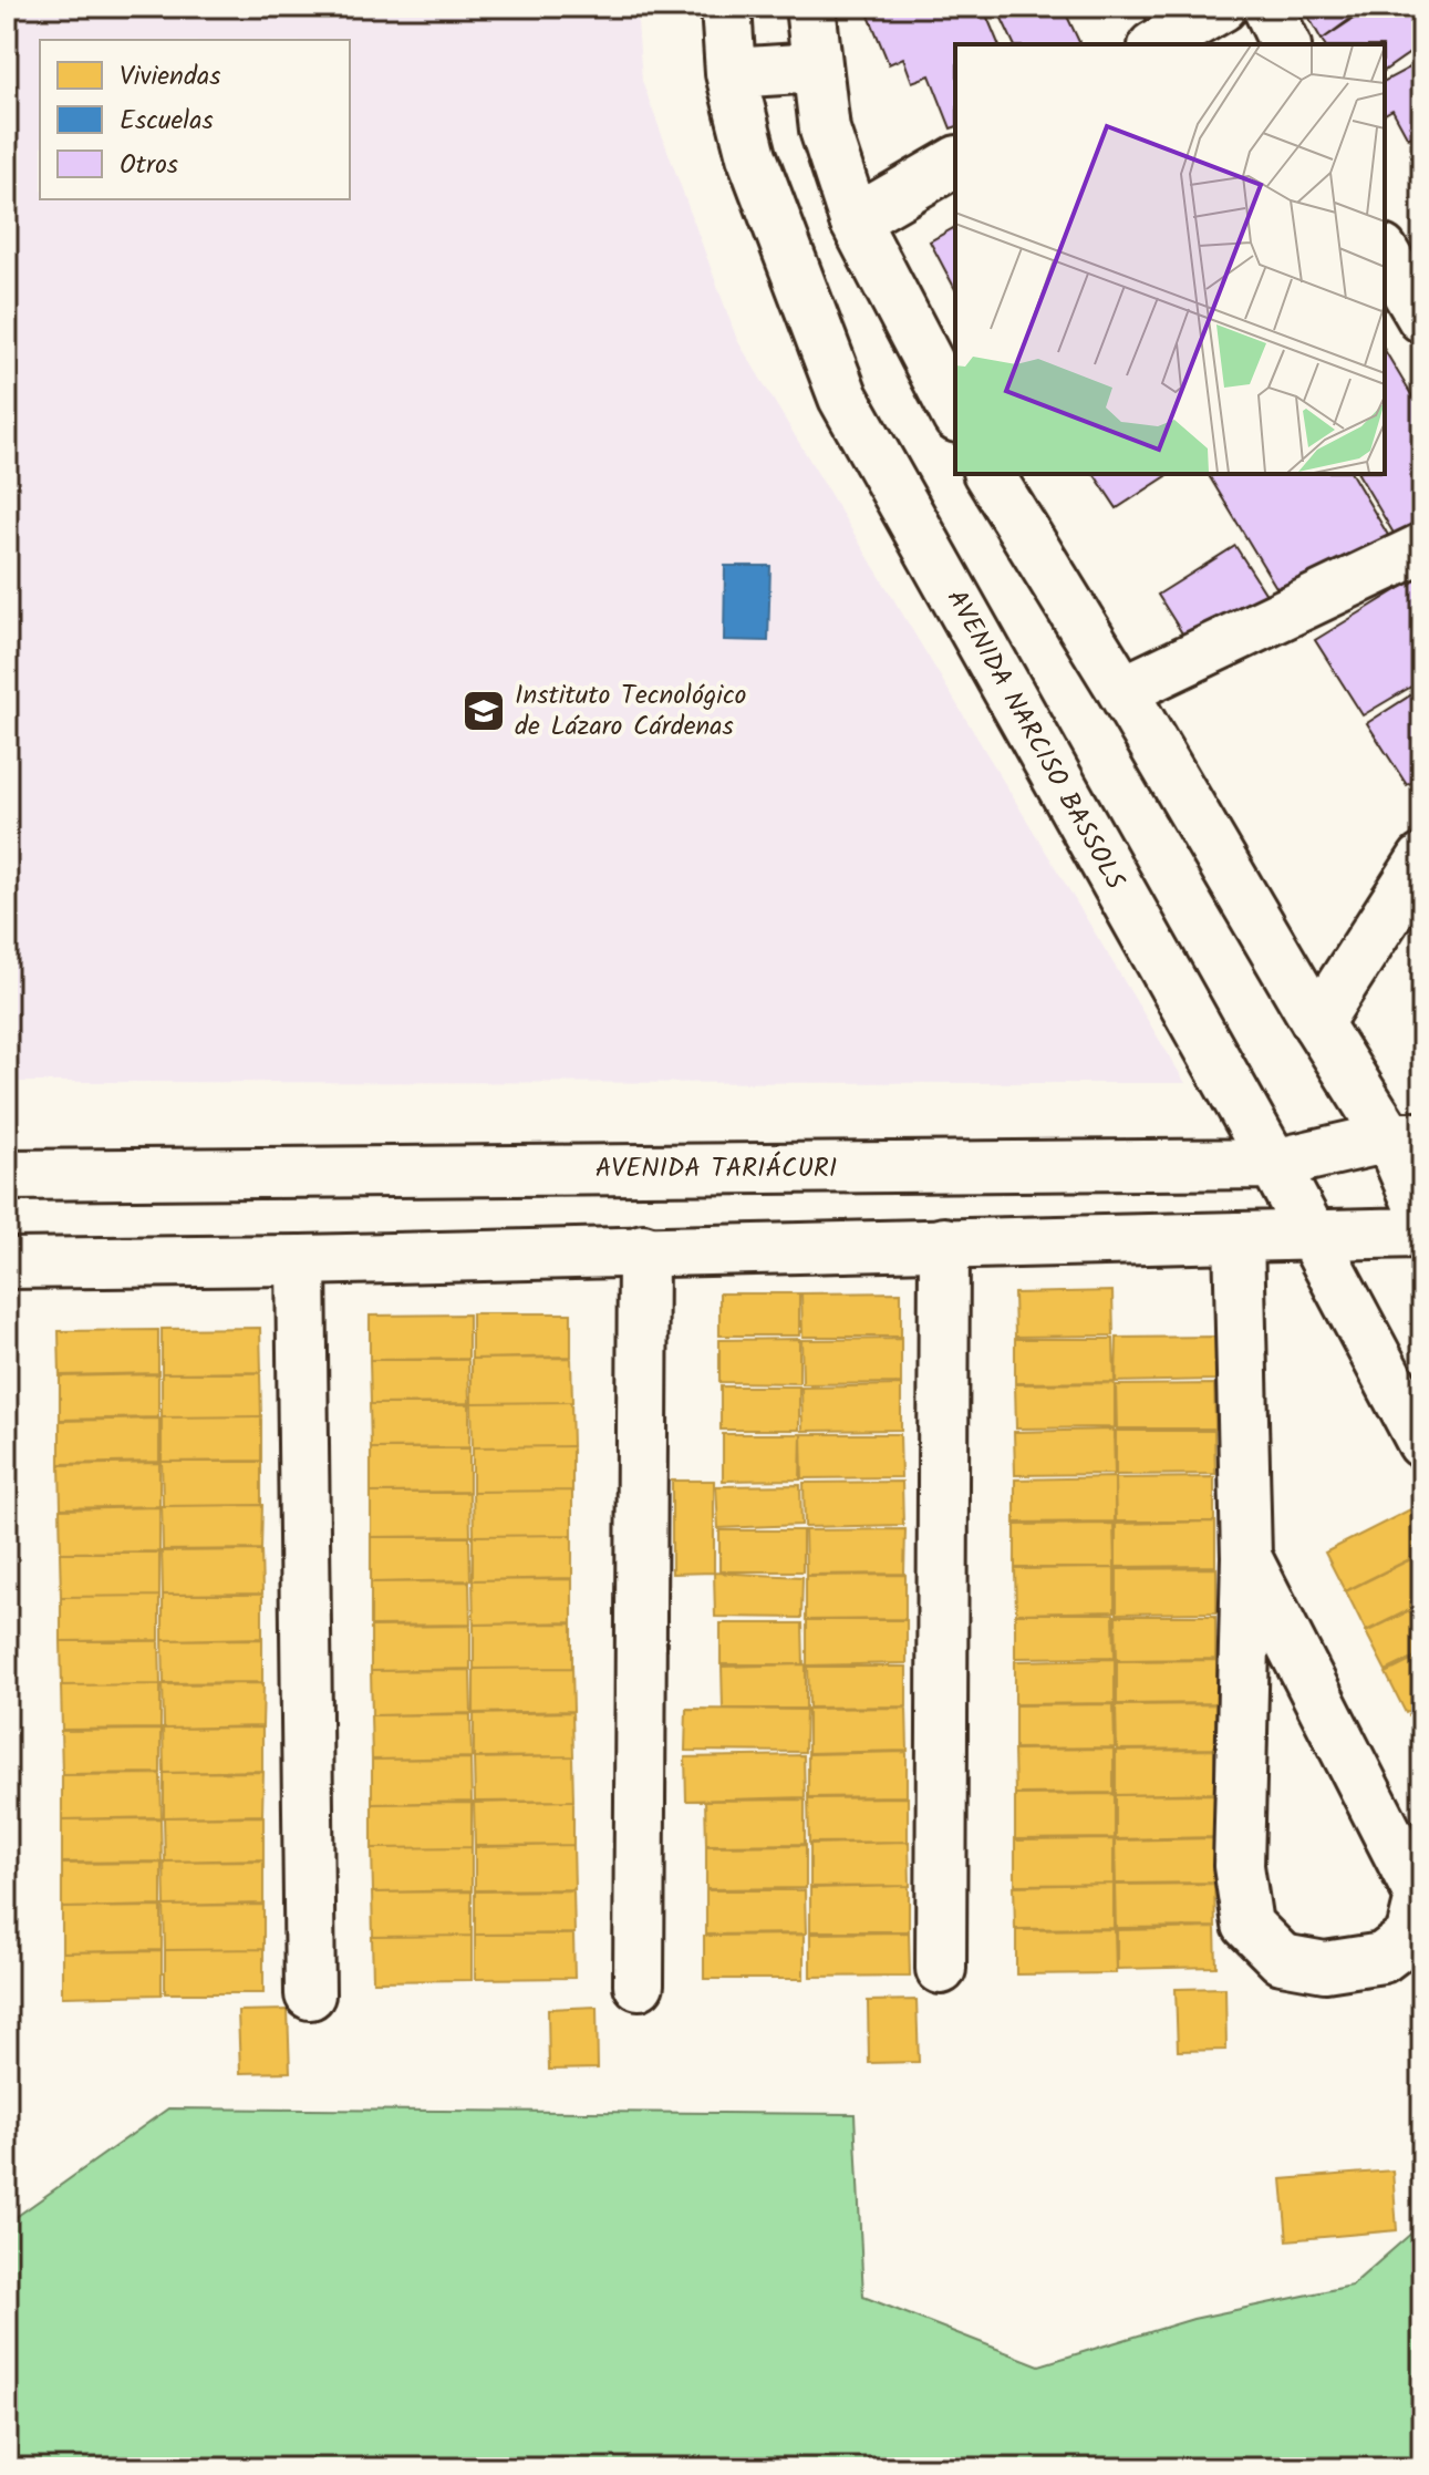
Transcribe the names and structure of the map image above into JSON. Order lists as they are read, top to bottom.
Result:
{
  "streets": {
    "street": ["AVENIDA NARCISO BASSOLS", "AVENIDA TARIÁCURI"]
  },
  "crossings": [
    ["AVENIDA NARCISO BASSOLS", "AVENIDA TARIÁCURI"]
  ],
  "places": {
    "school or university": ["Instituto Tecnológico de Lázaro Cárdenas"]
  },
  "legend": ["Viviendas", "Escuelas", "Otros"]
}
